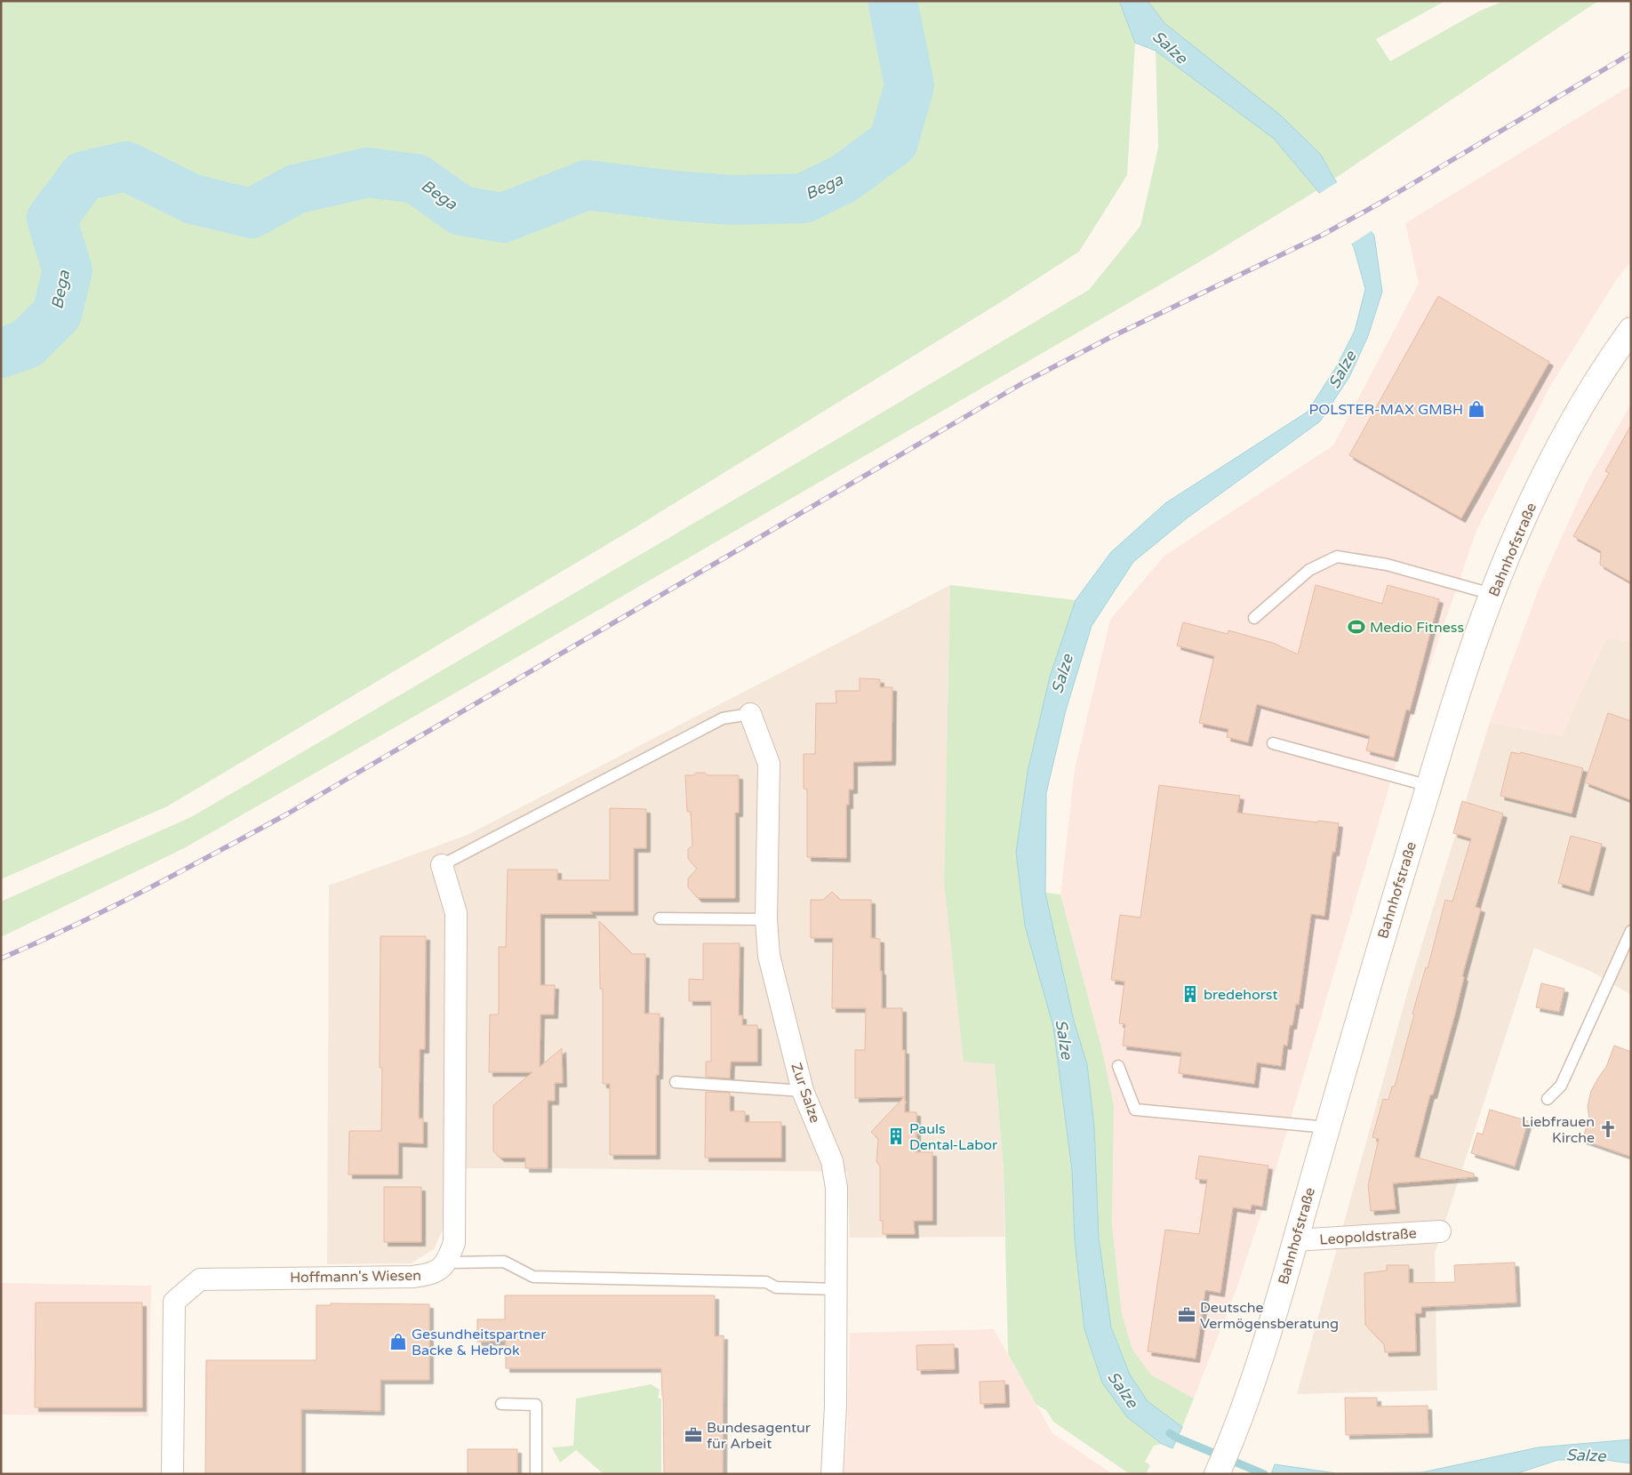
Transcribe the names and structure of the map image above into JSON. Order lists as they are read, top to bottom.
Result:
{
  "streets": {
    "main road": ["Bahnhofstraße"],
    "street": ["Zur Salze", "Leopoldstraße", "Hoffmann's Wiesen"]
  },
  "crossings": [
    ["Bahnhofstraße", "Leopoldstraße"]
  ],
  "water": ["Salze", "Bega"],
  "places": {
    "shop": ["POLSTER-MAX GMBH", "Gesundheitspartner Backe & Hebrok"],
    "sports": ["Medio Fitness"],
    "building": ["bredehorst", "Pauls Dental-Labor"],
    "church": ["Liebfrauen Kirche"],
    "office": ["Deutsche Vermögensberatung", "Bundesagentur für Arbeit"]
  }
}
